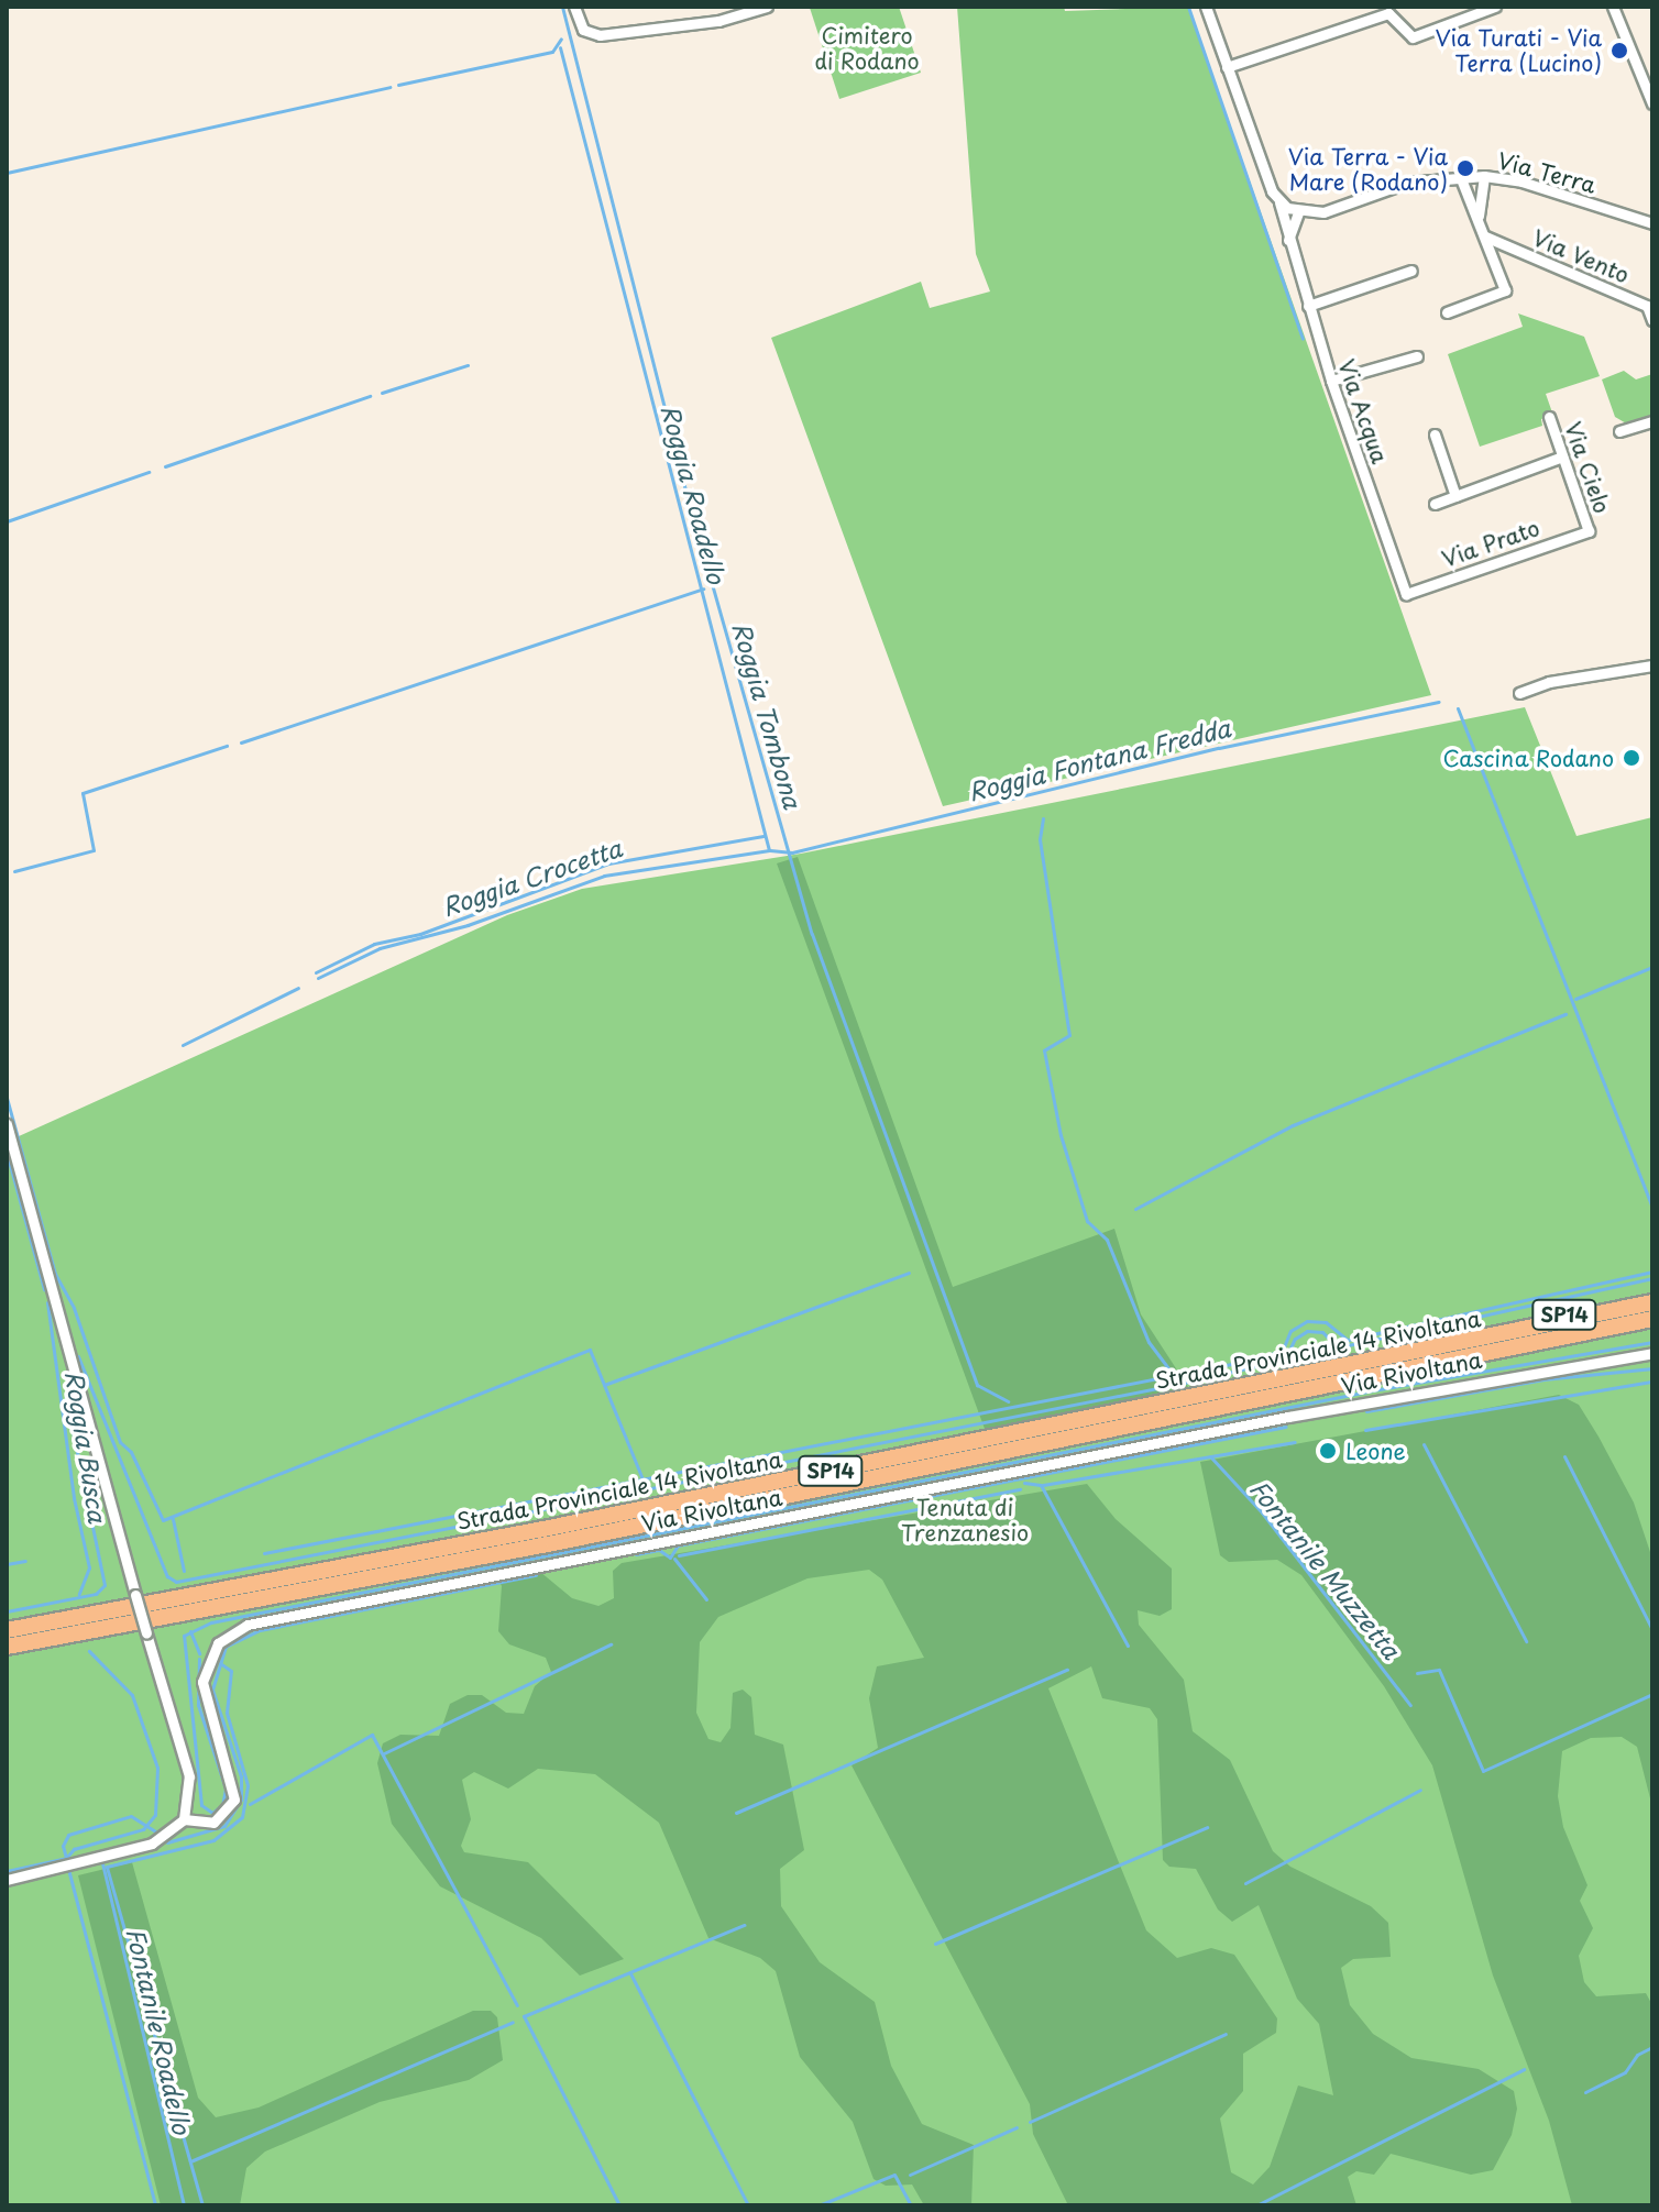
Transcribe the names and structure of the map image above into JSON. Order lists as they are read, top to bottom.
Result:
{
  "streets": {
    "highway": ["SP14", "Strada Provinciale 14 Rivoltana"],
    "street": [
      "Via Terra",
      "Via Vento",
      "Via Acqua",
      "Via Cielo",
      "Via Prato",
      "Via Rivoltana"
    ]
  },
  "crossings": [
    ["Via Acqua", "Via Prato"],
    ["Via Cielo", "Via Prato"],
    ["SP14", "Strada Provinciale 14 Rivoltana"]
  ],
  "water": [
    "Roggia Roadello",
    "Roggia Tombona",
    "Roggia Fontana Fredda",
    "Roggia Crocetta",
    "Roggia Busca",
    "Fontanile Muzzetta",
    "Fontanile Roadello"
  ],
  "parks": ["Cimitero di Rodano", "Tenuta di Trenzanesio"],
  "places": [
    "Via Turati - Via Terra (Lucino)",
    "Via Terra - Via Mare (Rodano)",
    "Cascina Rodano",
    "Leone"
  ]
}
